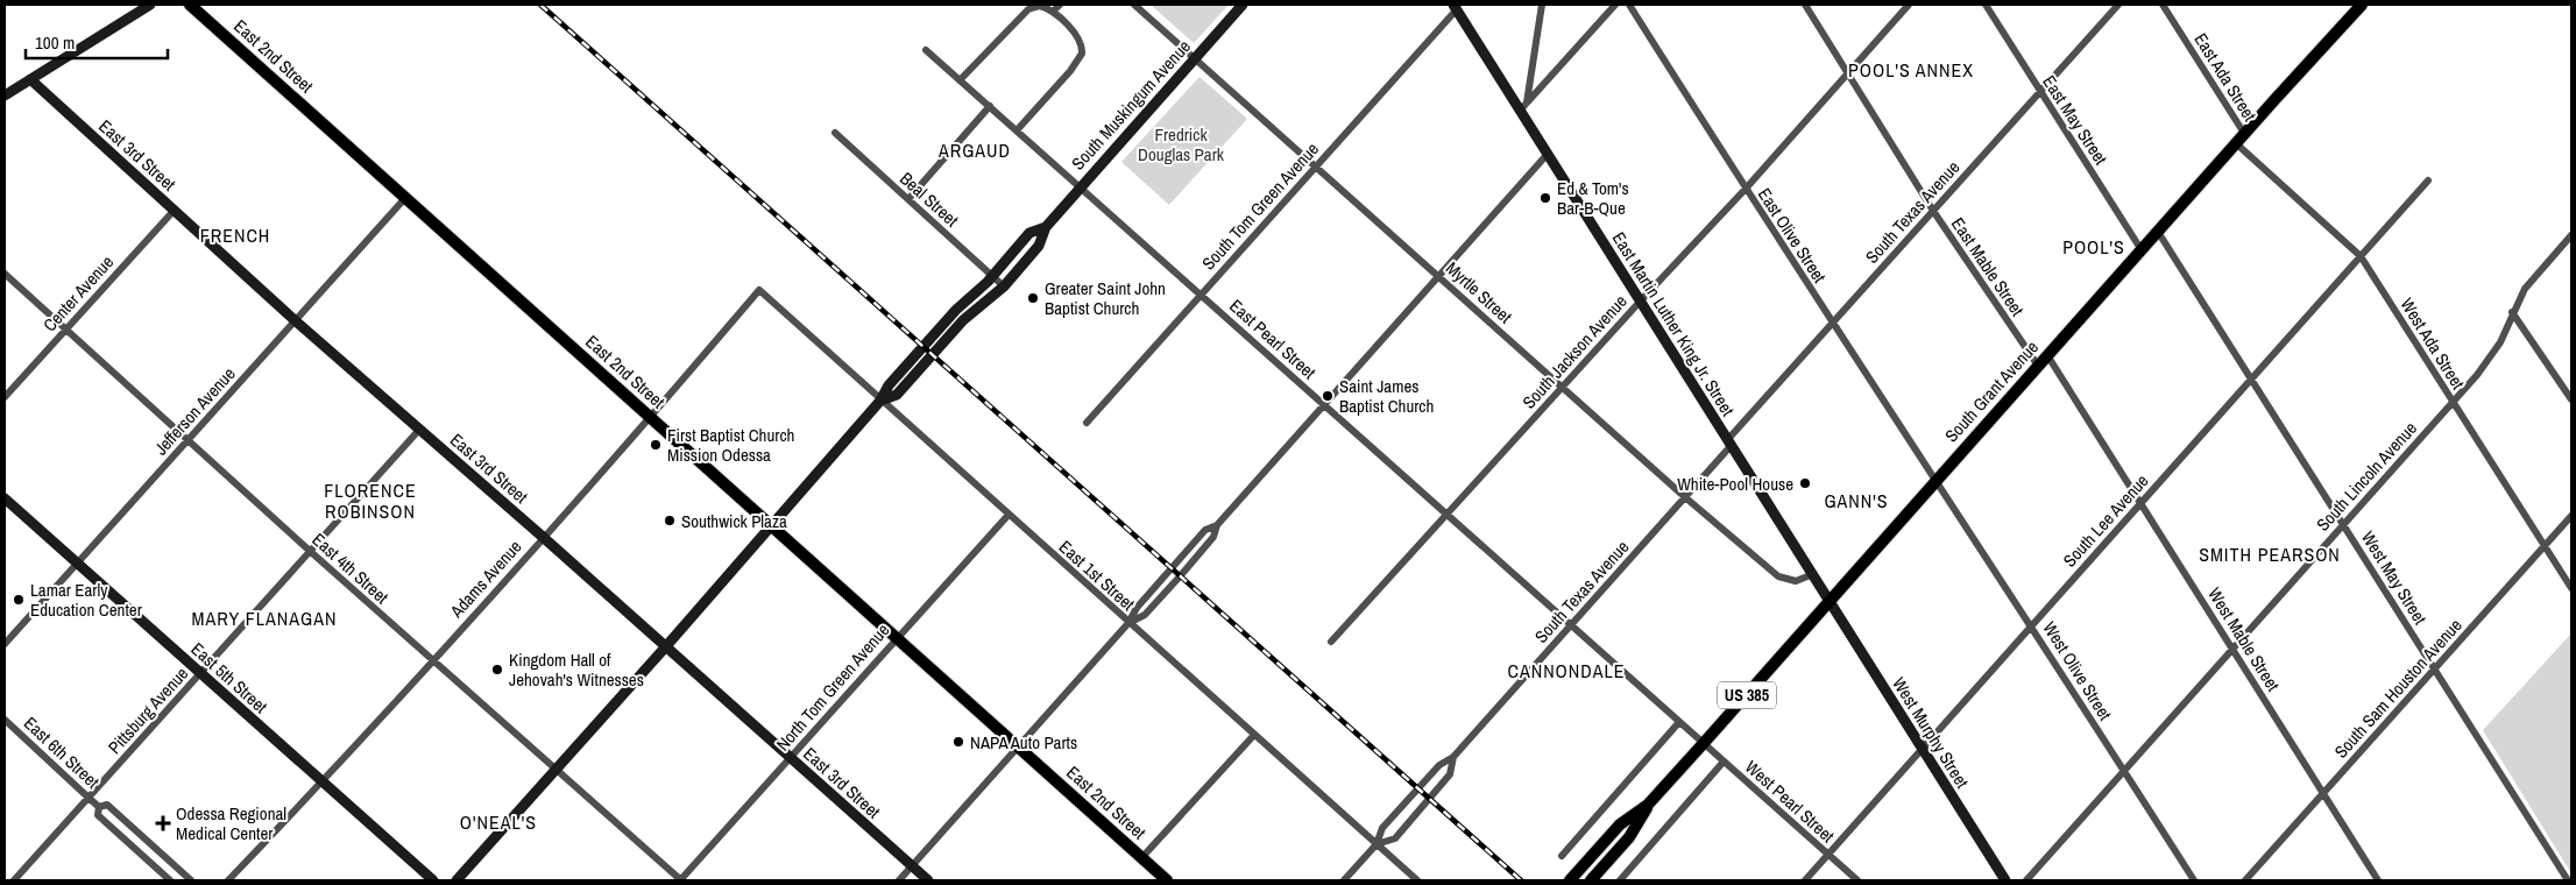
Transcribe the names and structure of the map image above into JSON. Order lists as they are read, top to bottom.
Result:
{
  "streets": {
    "main road": ["East 2nd Street", "South Grant Avenue", "US 385"],
    "street": [
      "East Ada Street",
      "South Muskingum Avenue",
      "East May Street",
      "East 3rd Street",
      "Beal Street",
      "South Tom Green Avenue",
      "South Texas Avenue",
      "East Olive Street",
      "East Mable Street",
      "Myrtle Street",
      "Center Avenue",
      "East Martin Luther King Jr. Street",
      "East Pearl Street",
      "West Ada Street",
      "South Jackson Avenue",
      "Jefferson Avenue",
      "South Lincoln Avenue",
      "South Lee Avenue",
      "East 4th Street",
      "East 1st Street",
      "West May Street",
      "Adams Avenue",
      "West Mable Street",
      "West Olive Street",
      "East 5th Street",
      "North Tom Green Avenue",
      "South Sam Houston Avenue",
      "Pittsburg Avenue",
      "West Murphy Street",
      "East 6th Street",
      "West Pearl Street"
    ]
  },
  "crossings": [
    ["East 2nd Street", "Jefferson Avenue"],
    ["East 2nd Street", "Adams Avenue"],
    ["East 2nd Street", "North Tom Green Avenue"],
    ["East Ada Street", "West Ada Street"],
    ["East Ada Street", "South Grant Avenue"],
    ["South Muskingum Avenue", "Beal Street"],
    ["South Muskingum Avenue", "Myrtle Street"],
    ["South Muskingum Avenue", "East Pearl Street"],
    ["South Muskingum Avenue", "East 1st Street"],
    ["East May Street", "South Texas Avenue"],
    ["East May Street", "South Grant Avenue"],
    ["East 3rd Street", "Center Avenue"],
    ["East 3rd Street", "Jefferson Avenue"],
    ["East 3rd Street", "Adams Avenue"],
    ["East 3rd Street", "North Tom Green Avenue"],
    ["East 3rd Street", "Pittsburg Avenue"],
    ["South Tom Green Avenue", "Myrtle Street"],
    ["South Tom Green Avenue", "East Martin Luther King Jr. Street"],
    ["South Tom Green Avenue", "East Pearl Street"],
    ["South Texas Avenue", "East Olive Street"],
    ["South Texas Avenue", "East Mable Street"],
    ["South Texas Avenue", "Myrtle Street"],
    ["South Texas Avenue", "East Martin Luther King Jr. Street"],
    ["South Texas Avenue", "East Pearl Street"],
    ["South Texas Avenue", "East 1st Street"],
    ["East Olive Street", "South Jackson Avenue"],
    ["East Olive Street", "South Grant Avenue"],
    ["East Olive Street", "West Olive Street"],
    ["East Mable Street", "South Jackson Avenue"],
    ["East Mable Street", "South Grant Avenue"],
    ["Myrtle Street", "East Martin Luther King Jr. Street"],
    ["Myrtle Street", "South Jackson Avenue"],
    ["Center Avenue", "East 4th Street"],
    ["East Martin Luther King Jr. Street", "South Jackson Avenue"],
    ["East Martin Luther King Jr. Street", "South Grant Avenue"],
    ["East Martin Luther King Jr. Street", "West Murphy Street"],
    ["East Pearl Street", "South Jackson Avenue"],
    ["East Pearl Street", "South Grant Avenue"],
    ["East Pearl Street", "West Pearl Street"],
    ["West Ada Street", "South Grant Avenue"],
    ["West Ada Street", "South Lincoln Avenue"],
    ["West Ada Street", "South Lee Avenue"],
    ["West Ada Street", "South Sam Houston Avenue"],
    ["South Grant Avenue", "West May Street"],
    ["South Grant Avenue", "West Mable Street"],
    ["South Grant Avenue", "West Olive Street"],
    ["South Grant Avenue", "West Murphy Street"],
    ["South Grant Avenue", "West Pearl Street"],
    ["Jefferson Avenue", "East 4th Street"],
    ["Jefferson Avenue", "East 5th Street"],
    ["South Lincoln Avenue", "West May Street"],
    ["South Lincoln Avenue", "West Mable Street"],
    ["South Lincoln Avenue", "West Olive Street"],
    ["South Lee Avenue", "West May Street"],
    ["South Lee Avenue", "West Mable Street"],
    ["South Lee Avenue", "West Olive Street"],
    ["South Lee Avenue", "West Murphy Street"],
    ["South Lee Avenue", "West Pearl Street"],
    ["East 4th Street", "Adams Avenue"],
    ["East 4th Street", "North Tom Green Avenue"],
    ["East 4th Street", "Pittsburg Avenue"],
    ["East 1st Street", "Adams Avenue"],
    ["East 1st Street", "North Tom Green Avenue"],
    ["West May Street", "South Sam Houston Avenue"],
    ["Adams Avenue", "East 5th Street"],
    ["West Mable Street", "South Sam Houston Avenue"],
    ["East 5th Street", "Pittsburg Avenue"],
    ["Pittsburg Avenue", "East 6th Street"]
  ],
  "districts": [
    "POOL'S ANNEX",
    "ARGAUD",
    "FRENCH",
    "POOL'S",
    "FLORENCE ROBINSON",
    "GANN'S",
    "SMITH PEARSON",
    "MARY FLANAGAN",
    "CANNONDALE",
    "O'NEAL'S"
  ],
  "parks": ["Fredrick Douglas Park"],
  "places": {
    "other": [
      "Ed & Tom's Bar-B-Que",
      "Greater Saint John Baptist Church",
      "Saint James Baptist Church",
      "First Baptist Church Mission Odessa",
      "White-Pool House",
      "Southwick Plaza",
      "Lamar Early Education Center",
      "Kingdom Hall of Jehovah's Witnesses",
      "NAPA Auto Parts"
    ],
    "health": ["Odessa Regional Medical Center"]
  },
  "scale_bar": "100 m"
}
